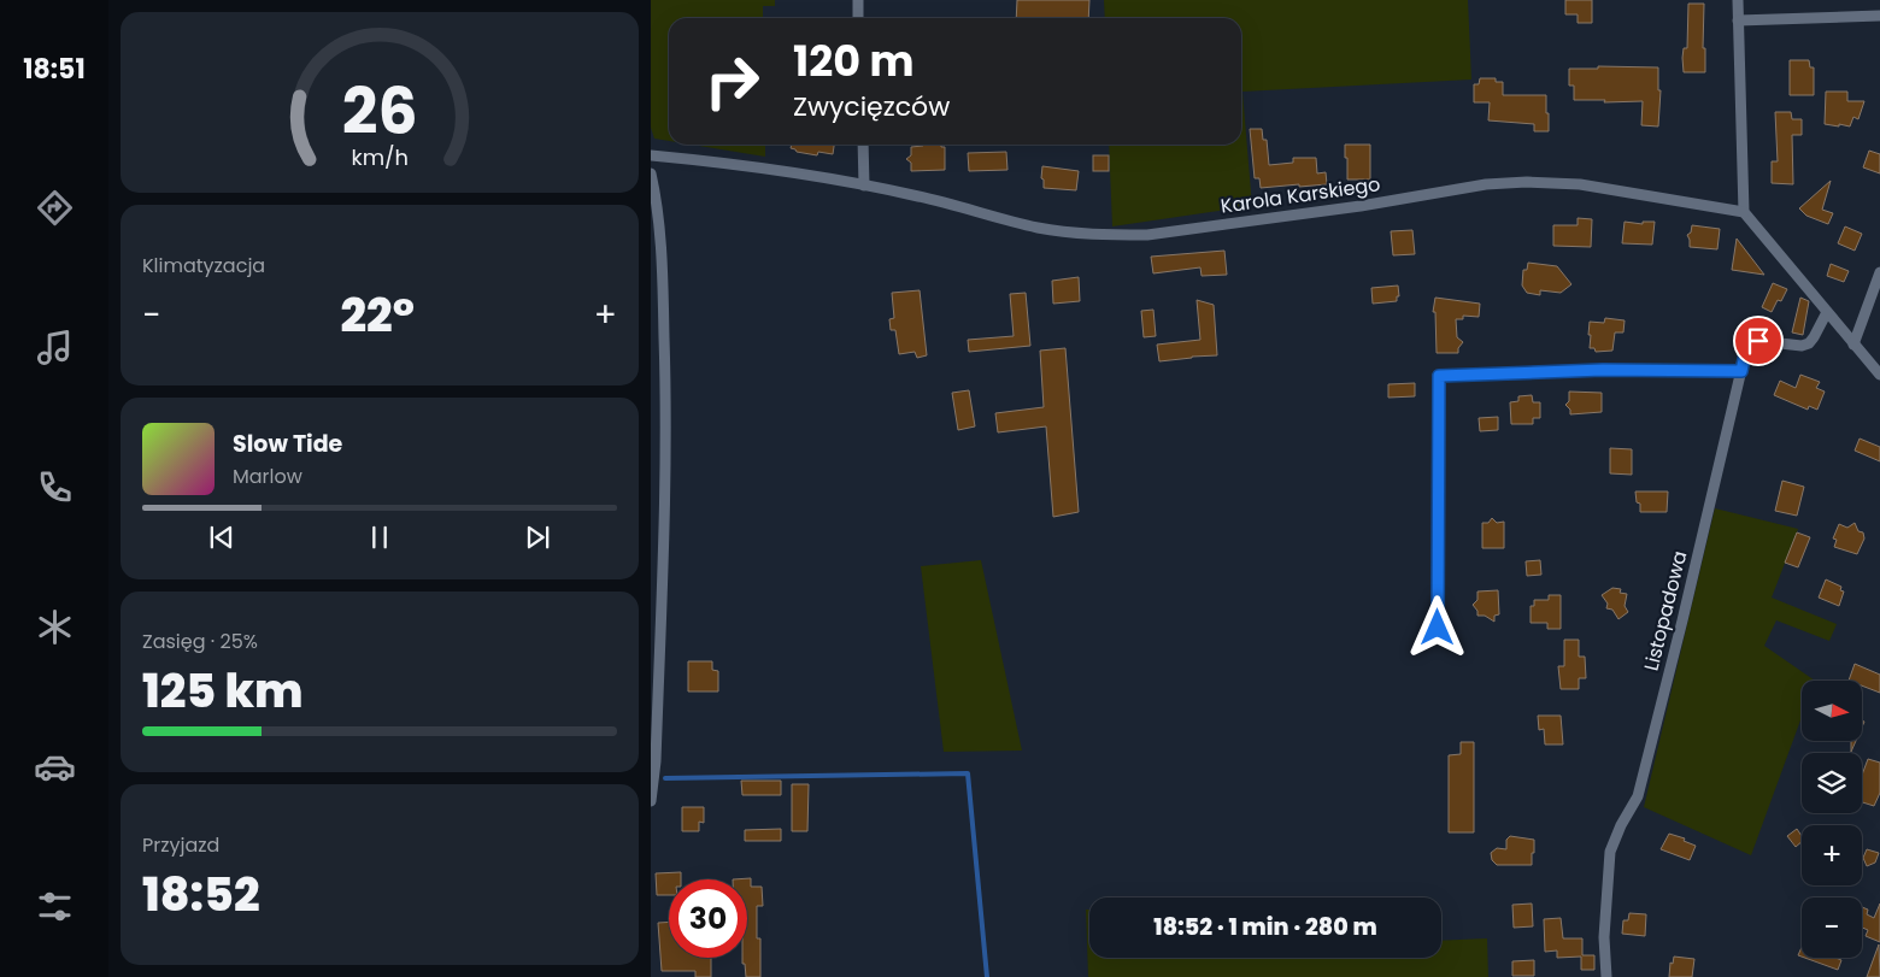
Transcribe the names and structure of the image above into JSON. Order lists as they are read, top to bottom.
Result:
{
  "streets": {
    "street": ["Karola Karskiego", "Listopadowa"]
  },
  "north": "right",
  "page": {
    "tabs": "18:51",
    "turn": ["120 m", "Zwycięzców"],
    "tile": [
      "Klimatyzacja",
      ["Zasięg · 25%", "125 km"],
      ["Przyjazd", "18:52"]
    ],
    "heat": ["−", "22°", "+"],
    "song": ["Slow Tide", "Marlow"],
    "map_buttons": ["+", "−"],
    "limit": "30",
    "trip": "18:52 · 1 min · 280 m",
    "gauge": ["26", "km/h"]
  }
}
